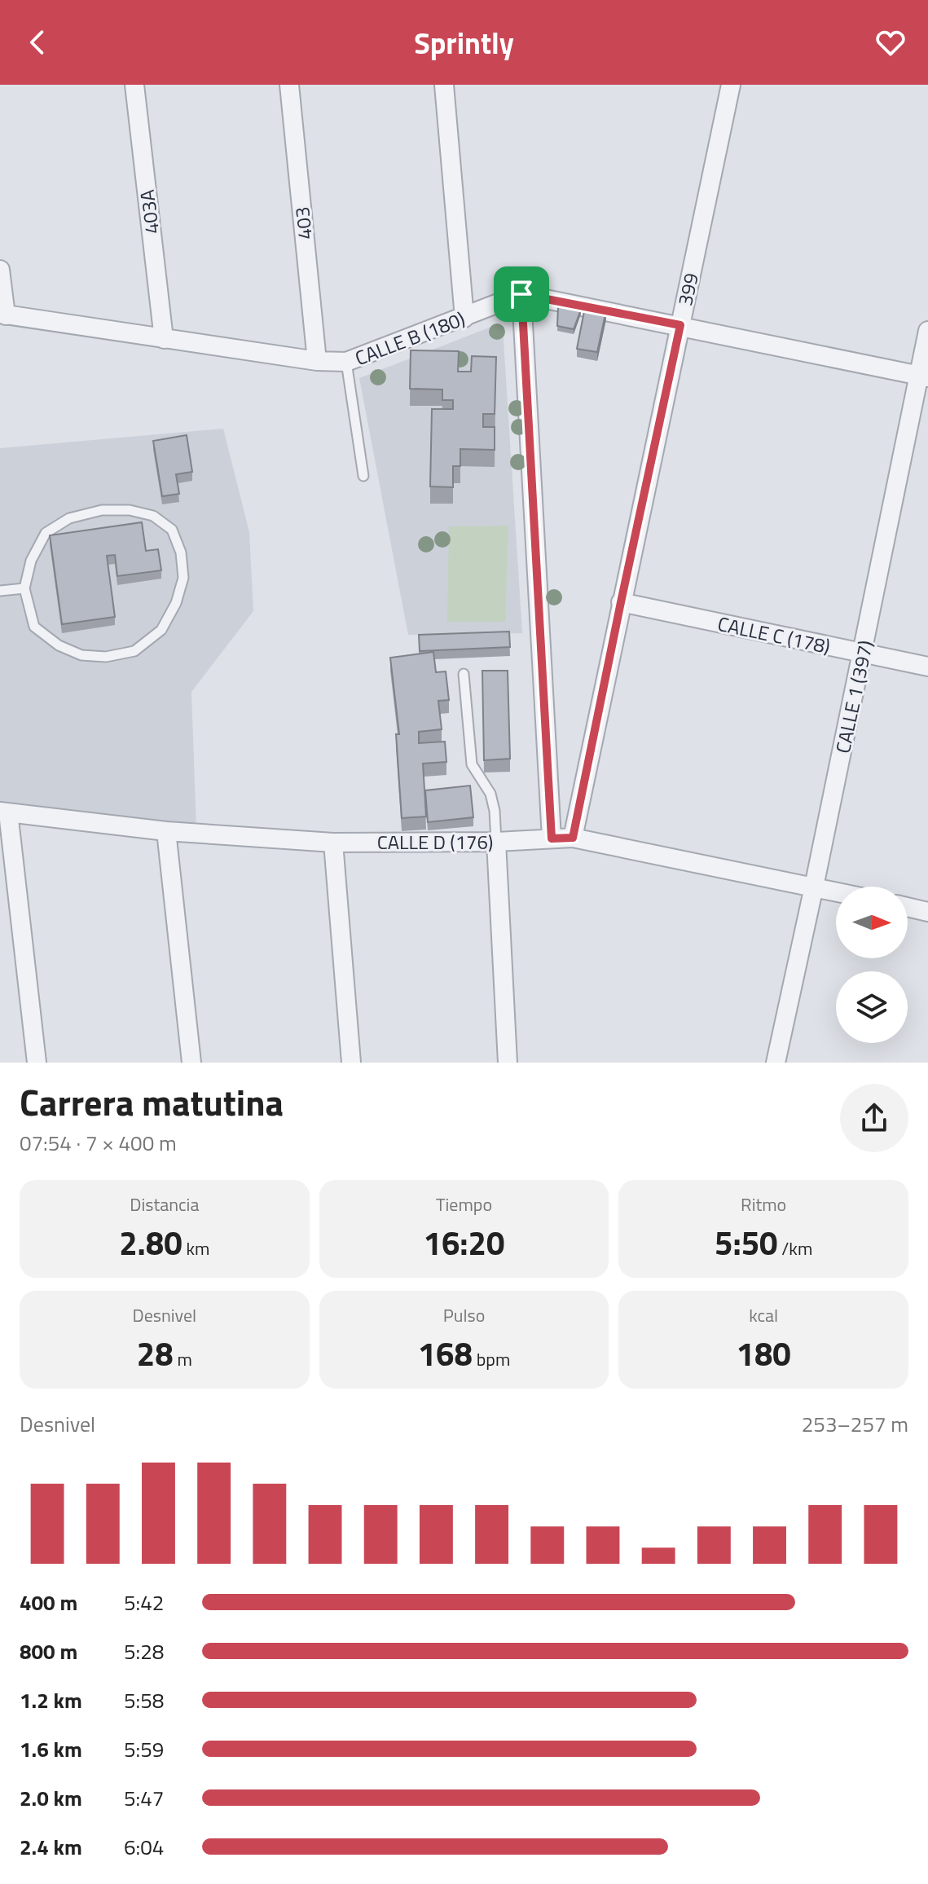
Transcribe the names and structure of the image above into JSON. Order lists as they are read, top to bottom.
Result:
{
  "streets": {
    "street": [
      "403A",
      "403",
      "399",
      "CALLE B (180)",
      "CALLE C (178)",
      "CALLE 1 (397)",
      "CALLE D (176)"
    ]
  },
  "crossings": [
    ["403A", "CALLE B (180)"],
    ["403", "CALLE B (180)"],
    ["399", "CALLE C (178)"],
    ["399", "CALLE D (176)"],
    ["CALLE C (178)", "CALLE 1 (397)"],
    ["CALLE 1 (397)", "CALLE D (176)"]
  ],
  "north": "right",
  "page": {
    "header": "Sprintly",
    "heading": ["Carrera matutina", "07:54 · 7 × 400 m"],
    "stats": [
      ["Distancia", "2.80 km"],
      ["Tiempo", "16:20"],
      ["Ritmo", "5:50 /km"],
      ["Desnivel", "28 m"],
      ["Pulso", "168 bpm"],
      ["kcal", "180"]
    ],
    "chart": ["Desnivel", "253–257 m"],
    "list": [
      {
        "name": "400 m",
        "note": "5:42"
      },
      {
        "name": "800 m",
        "note": "5:28"
      },
      {
        "name": "1.2 km",
        "note": "5:58"
      },
      {
        "name": "1.6 km",
        "note": "5:59"
      },
      {
        "name": "2.0 km",
        "note": "5:47"
      },
      {
        "name": "2.4 km",
        "note": "6:04"
      }
    ]
  }
}
